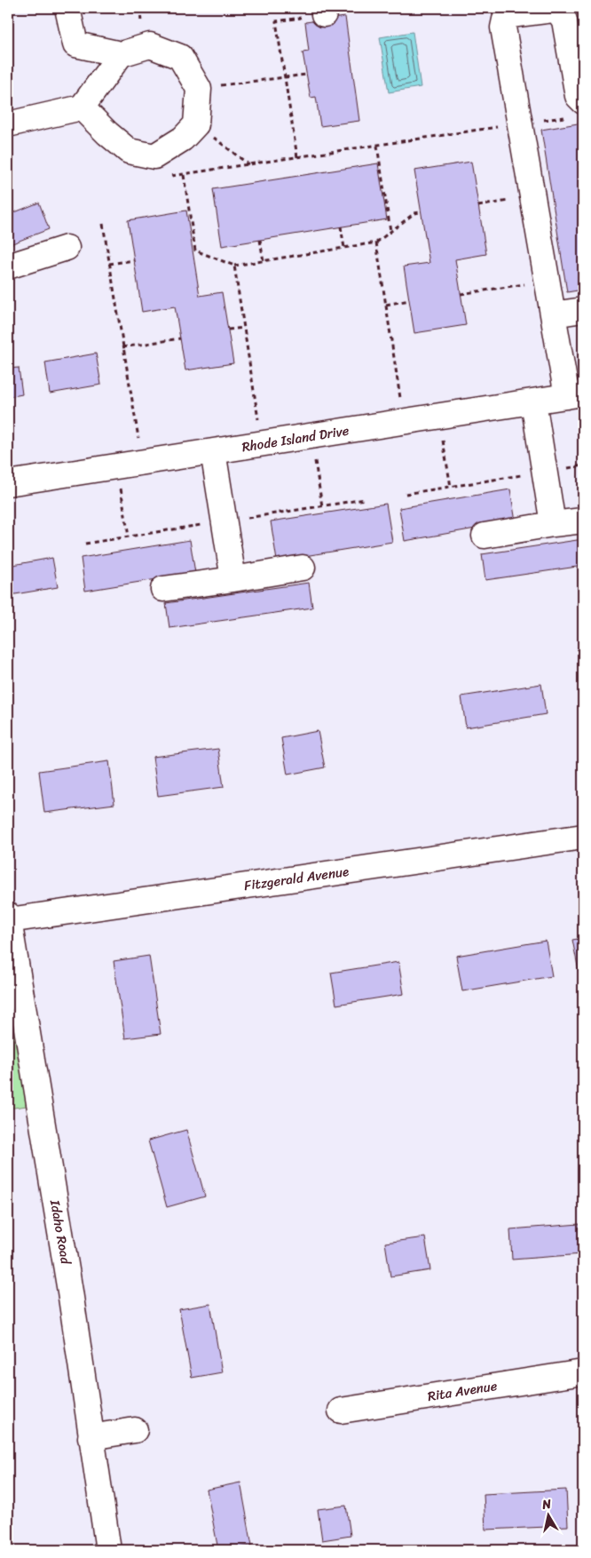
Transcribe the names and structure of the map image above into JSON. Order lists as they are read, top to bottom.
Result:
{
  "streets": {
    "street": [
      "Rhode Island Drive",
      "Fitzgerald Avenue",
      "Idaho Road",
      "Rita Avenue"
    ]
  },
  "crossings": [
    ["Fitzgerald Avenue", "Idaho Road"]
  ],
  "north": "top"
}
